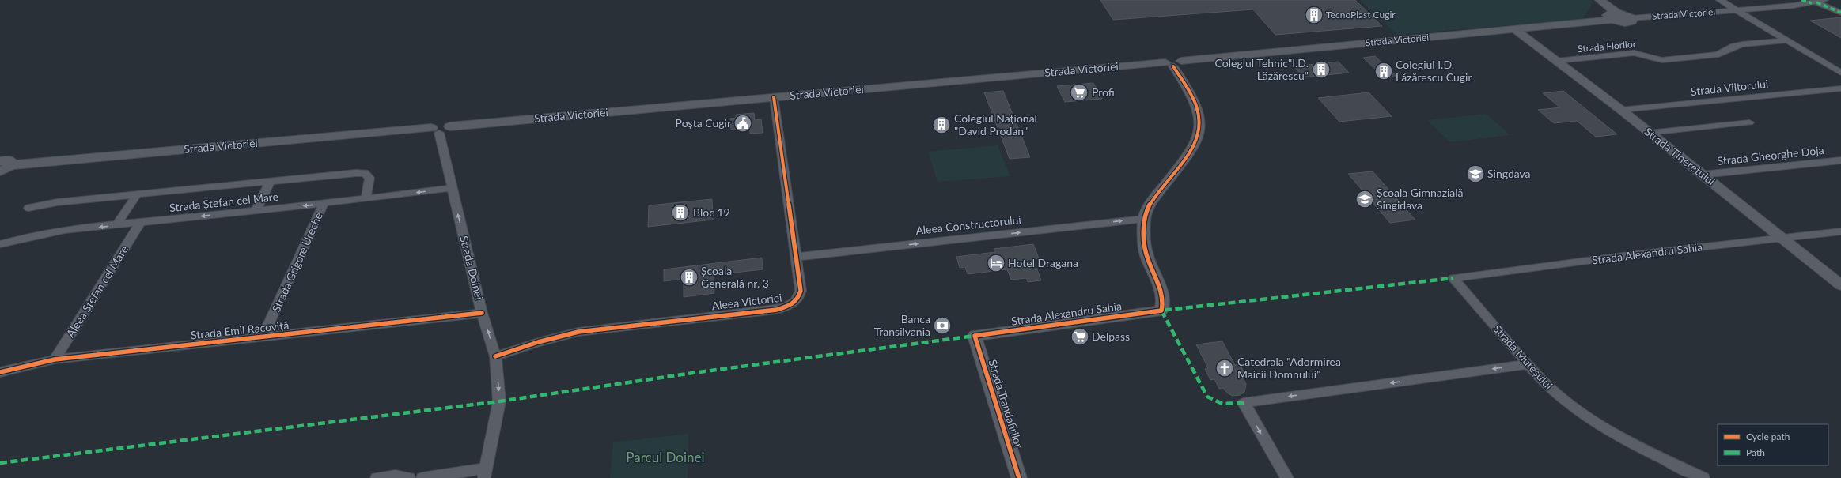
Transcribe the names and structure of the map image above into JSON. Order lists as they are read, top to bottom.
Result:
{
  "streets": {
    "main road": ["Strada Victoriei"],
    "street": [
      "Strada Florilor",
      "Strada Viitorului",
      "Strada Gheorghe Doja",
      "Strada Tineretului",
      "Strada Ștefan cel Mare",
      "Aleea Constructorului",
      "Strada Alexandru Sahia",
      "Strada Grigore Ureche",
      "Strada Doinei",
      "Aleea Ștefan cel Mare",
      "Aleea Victoriei",
      "Strada Emil Racoviță",
      "Strada Mureșului",
      "Strada Trandafirilor"
    ]
  },
  "crossings": [
    ["Strada Victoriei", "Strada Tineretului"],
    ["Strada Victoriei", "Strada Doinei"],
    ["Strada Victoriei", "Aleea Victoriei"],
    ["Strada Florilor", "Strada Tineretului"],
    ["Strada Viitorului", "Strada Tineretului"],
    ["Strada Gheorghe Doja", "Strada Tineretului"],
    ["Strada Tineretului", "Strada Alexandru Sahia"],
    ["Strada Ștefan cel Mare", "Strada Grigore Ureche"],
    ["Strada Ștefan cel Mare", "Strada Doinei"],
    ["Strada Ștefan cel Mare", "Aleea Ștefan cel Mare"],
    ["Aleea Constructorului", "Strada Alexandru Sahia"],
    ["Aleea Constructorului", "Aleea Victoriei"],
    ["Strada Alexandru Sahia", "Strada Mureșului"],
    ["Strada Alexandru Sahia", "Strada Trandafirilor"],
    ["Strada Grigore Ureche", "Strada Emil Racoviță"],
    ["Strada Doinei", "Aleea Victoriei"],
    ["Strada Doinei", "Strada Emil Racoviță"],
    ["Aleea Ștefan cel Mare", "Strada Emil Racoviță"]
  ],
  "one_way": ["Aleea Constructorului"],
  "parks": ["Parcul Doinei"],
  "places": {
    "building": [
      "TecnoPlast Cugir",
      "Colegiul Tehnic\"I.D. Lăzărescu\"",
      "Colegiul I.D. Lăzărescu Cugir",
      "Colegiul Național \"David Prodan\"",
      "Bloc 19",
      "Școala Generală nr. 3"
    ],
    "supermarket": ["Profi", "Delpass"],
    "public building": ["Poșta Cugir"],
    "school or university": ["Singdava", "Școala Gimnazială Singidava"],
    "hotel": ["Hotel Dragana"],
    "bank": ["Banca Transilvania"],
    "church": ["Catedrala \"Adormirea Maicii Domnului\""]
  },
  "legend": ["Cycle path", "Path"]
}
